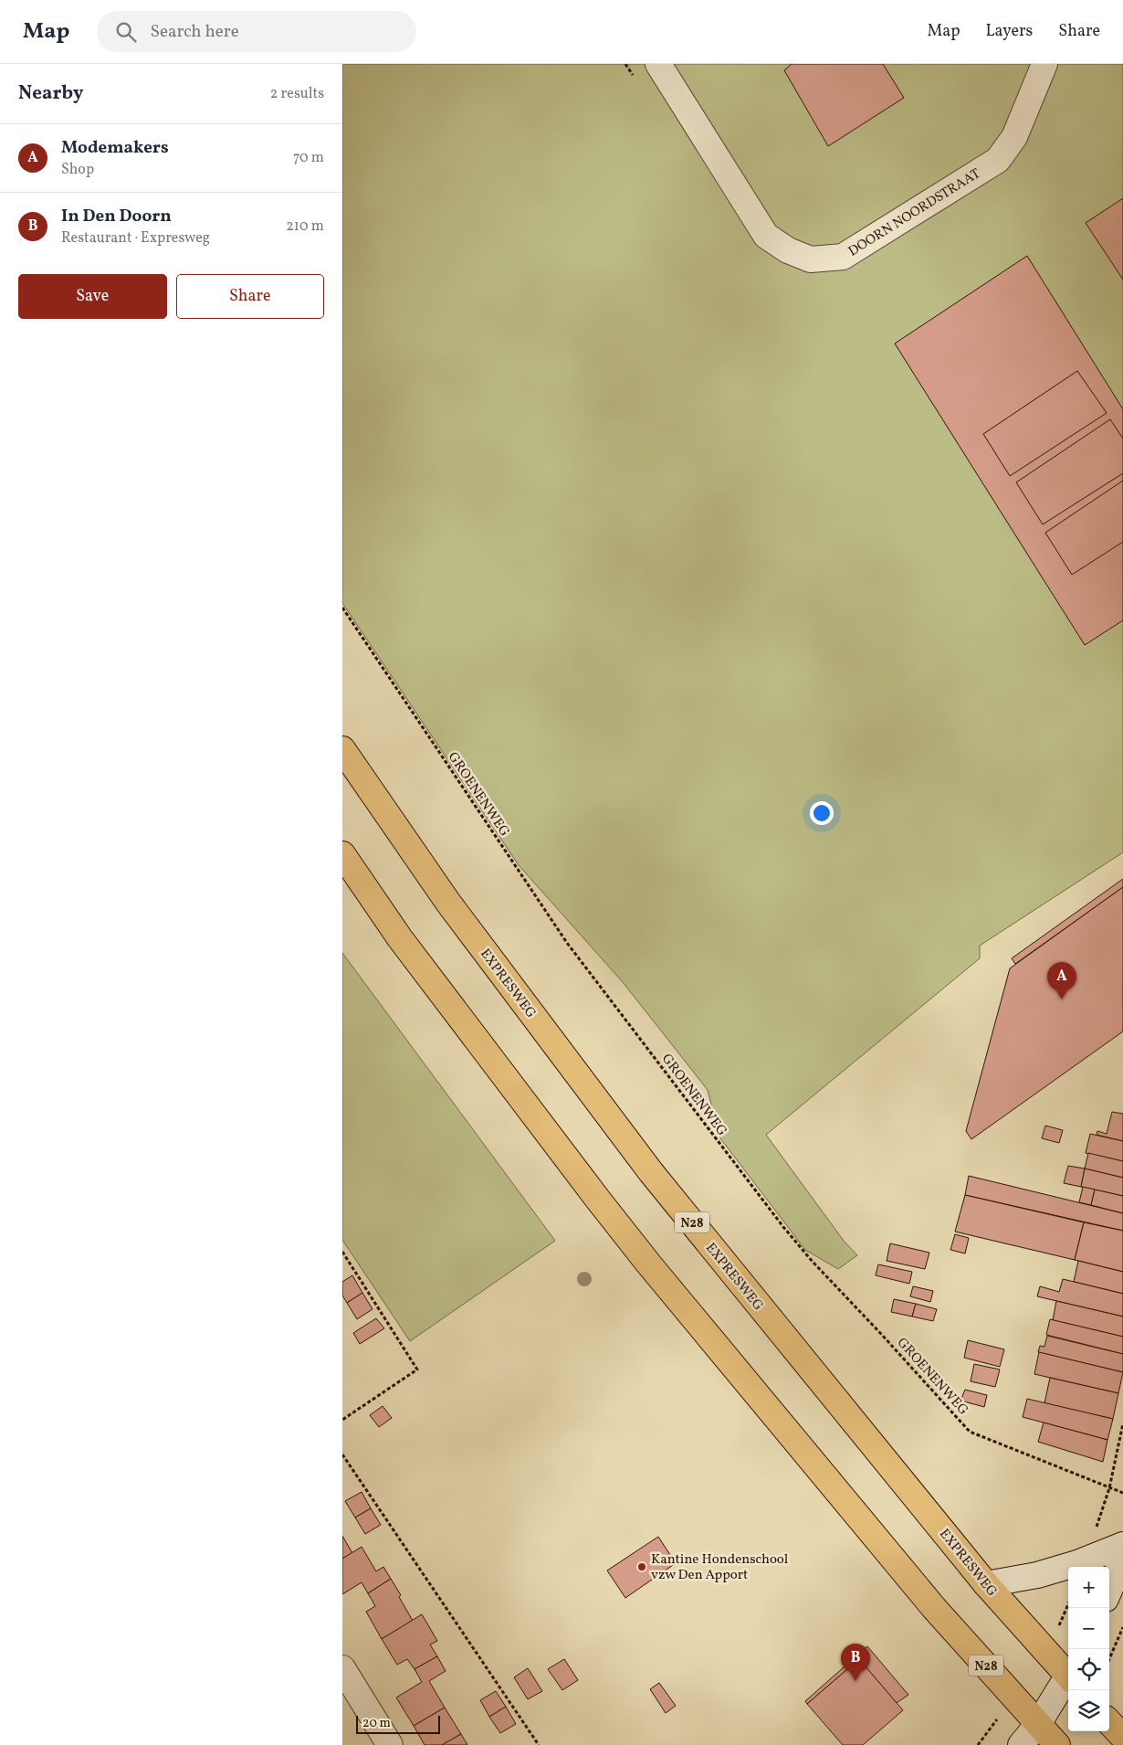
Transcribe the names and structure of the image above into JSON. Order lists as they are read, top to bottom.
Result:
{
  "streets": {
    "highway": ["EXPRESWEG", "N28"],
    "street": ["DOORN NOORDSTRAAT"],
    "path": ["GROENENWEG"]
  },
  "places": ["Kantine Hondenschool vzw Den Apport"],
  "scale_bar": "20 m",
  "page": {
    "header": "Map",
    "search": "Search here",
    "nav": ["Map", "Layers", "Share"],
    "heading": ["Nearby", "2 results"],
    "list": [
      {
        "mark": "A",
        "name": "Modemakers",
        "note": "Shop",
        "value": "70 m"
      },
      {
        "mark": "B",
        "name": "In Den Doorn",
        "note": "Restaurant · Expresweg",
        "value": "210 m"
      }
    ],
    "buttons": ["Save", "Share"],
    "pins": ["A", "B"],
    "map_buttons": ["+", "−"],
    "scale": "20 m"
  }
}
